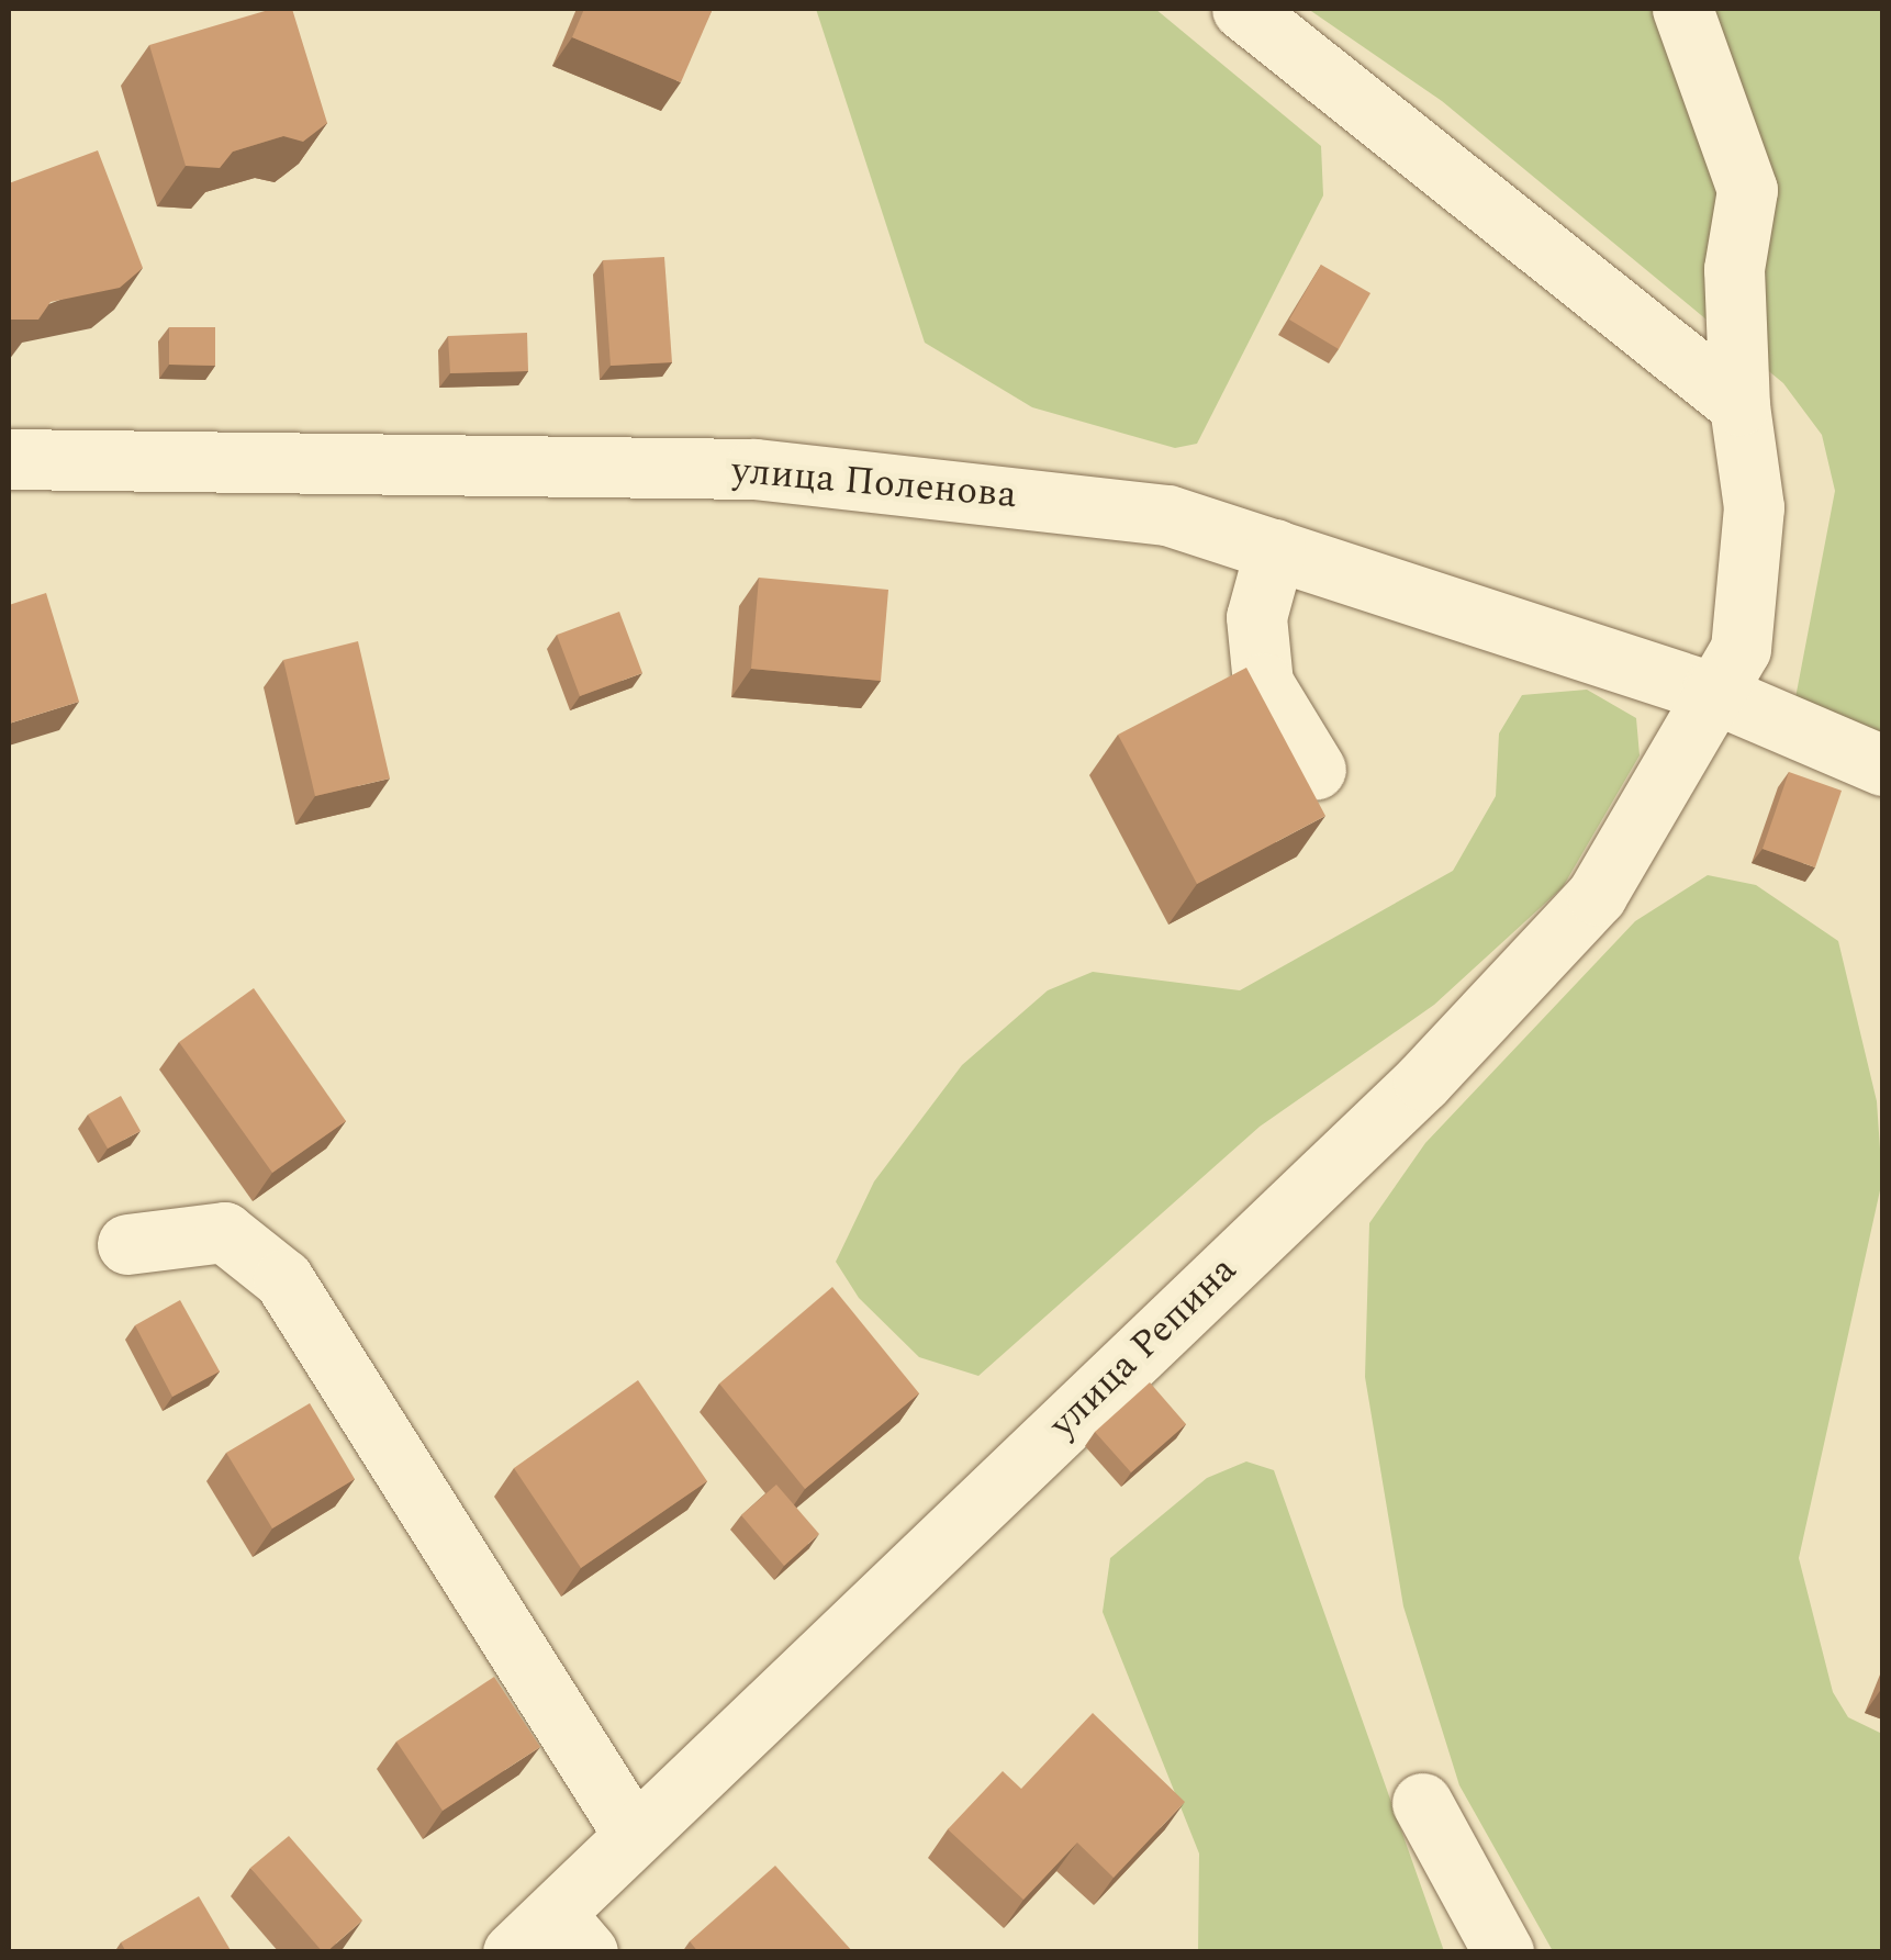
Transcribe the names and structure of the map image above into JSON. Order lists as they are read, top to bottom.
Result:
{
  "streets": {
    "street": ["улица Поленова", "улица Репина"]
  },
  "crossings": [
    ["улица Поленова", "улица Репина"]
  ]
}
